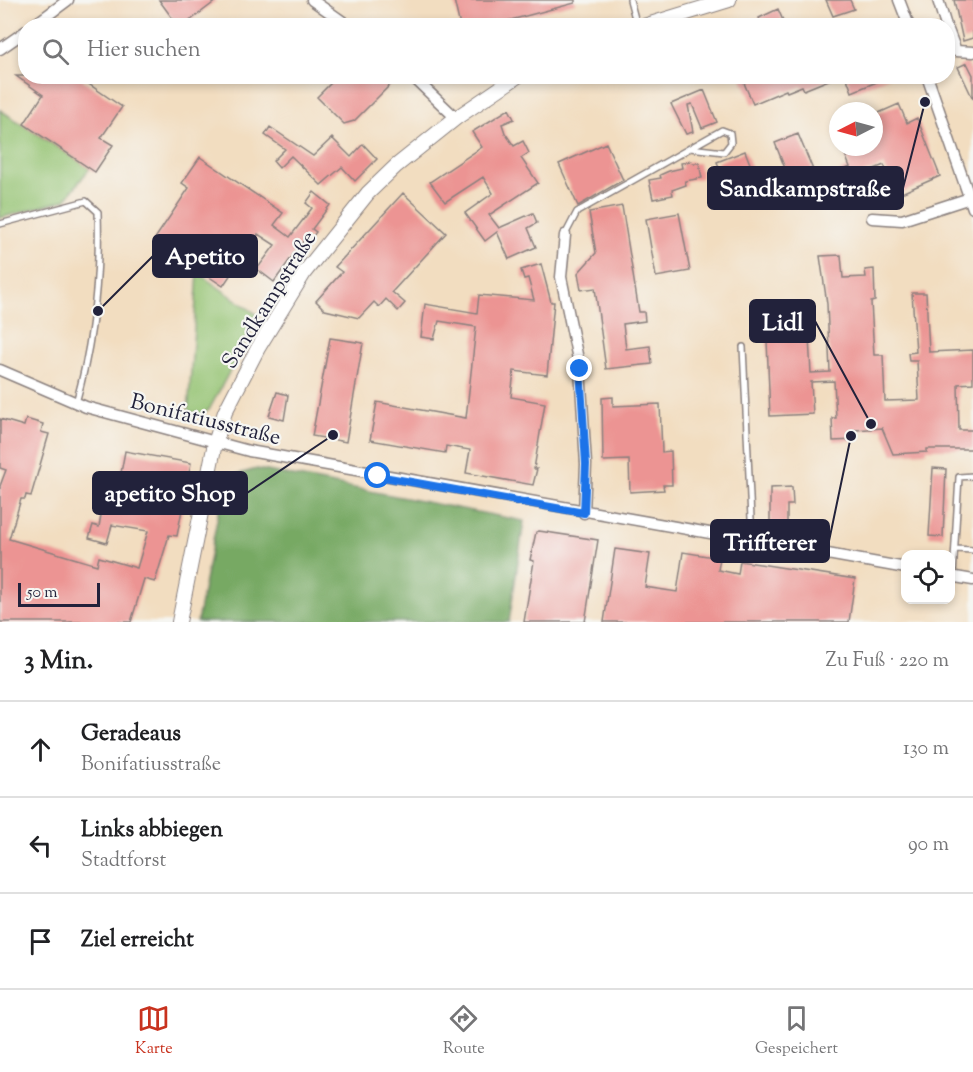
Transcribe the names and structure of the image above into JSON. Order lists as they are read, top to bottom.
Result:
{
  "streets": {
    "street": ["Sandkampstraße", "Bonifatiusstraße"]
  },
  "crossings": [
    ["Sandkampstraße", "Bonifatiusstraße"]
  ],
  "places": [
    "Sandkampstraße",
    "Apetito",
    "Lidl",
    "apetito Shop",
    "Triffterer"
  ],
  "scale_bar": "50 m",
  "north": "left",
  "page": {
    "search": "Hier suchen",
    "scale": "50 m",
    "heading": ["3 Min.", "Zu Fuß · 220 m"],
    "list": [
      ["Geradeaus", "Bonifatiusstraße", "130 m"],
      ["Links abbiegen", "Stadtforst", "90 m"],
      "Ziel erreicht"
    ],
    "nav": ["Karte", "Route", "Gespeichert"]
  }
}
